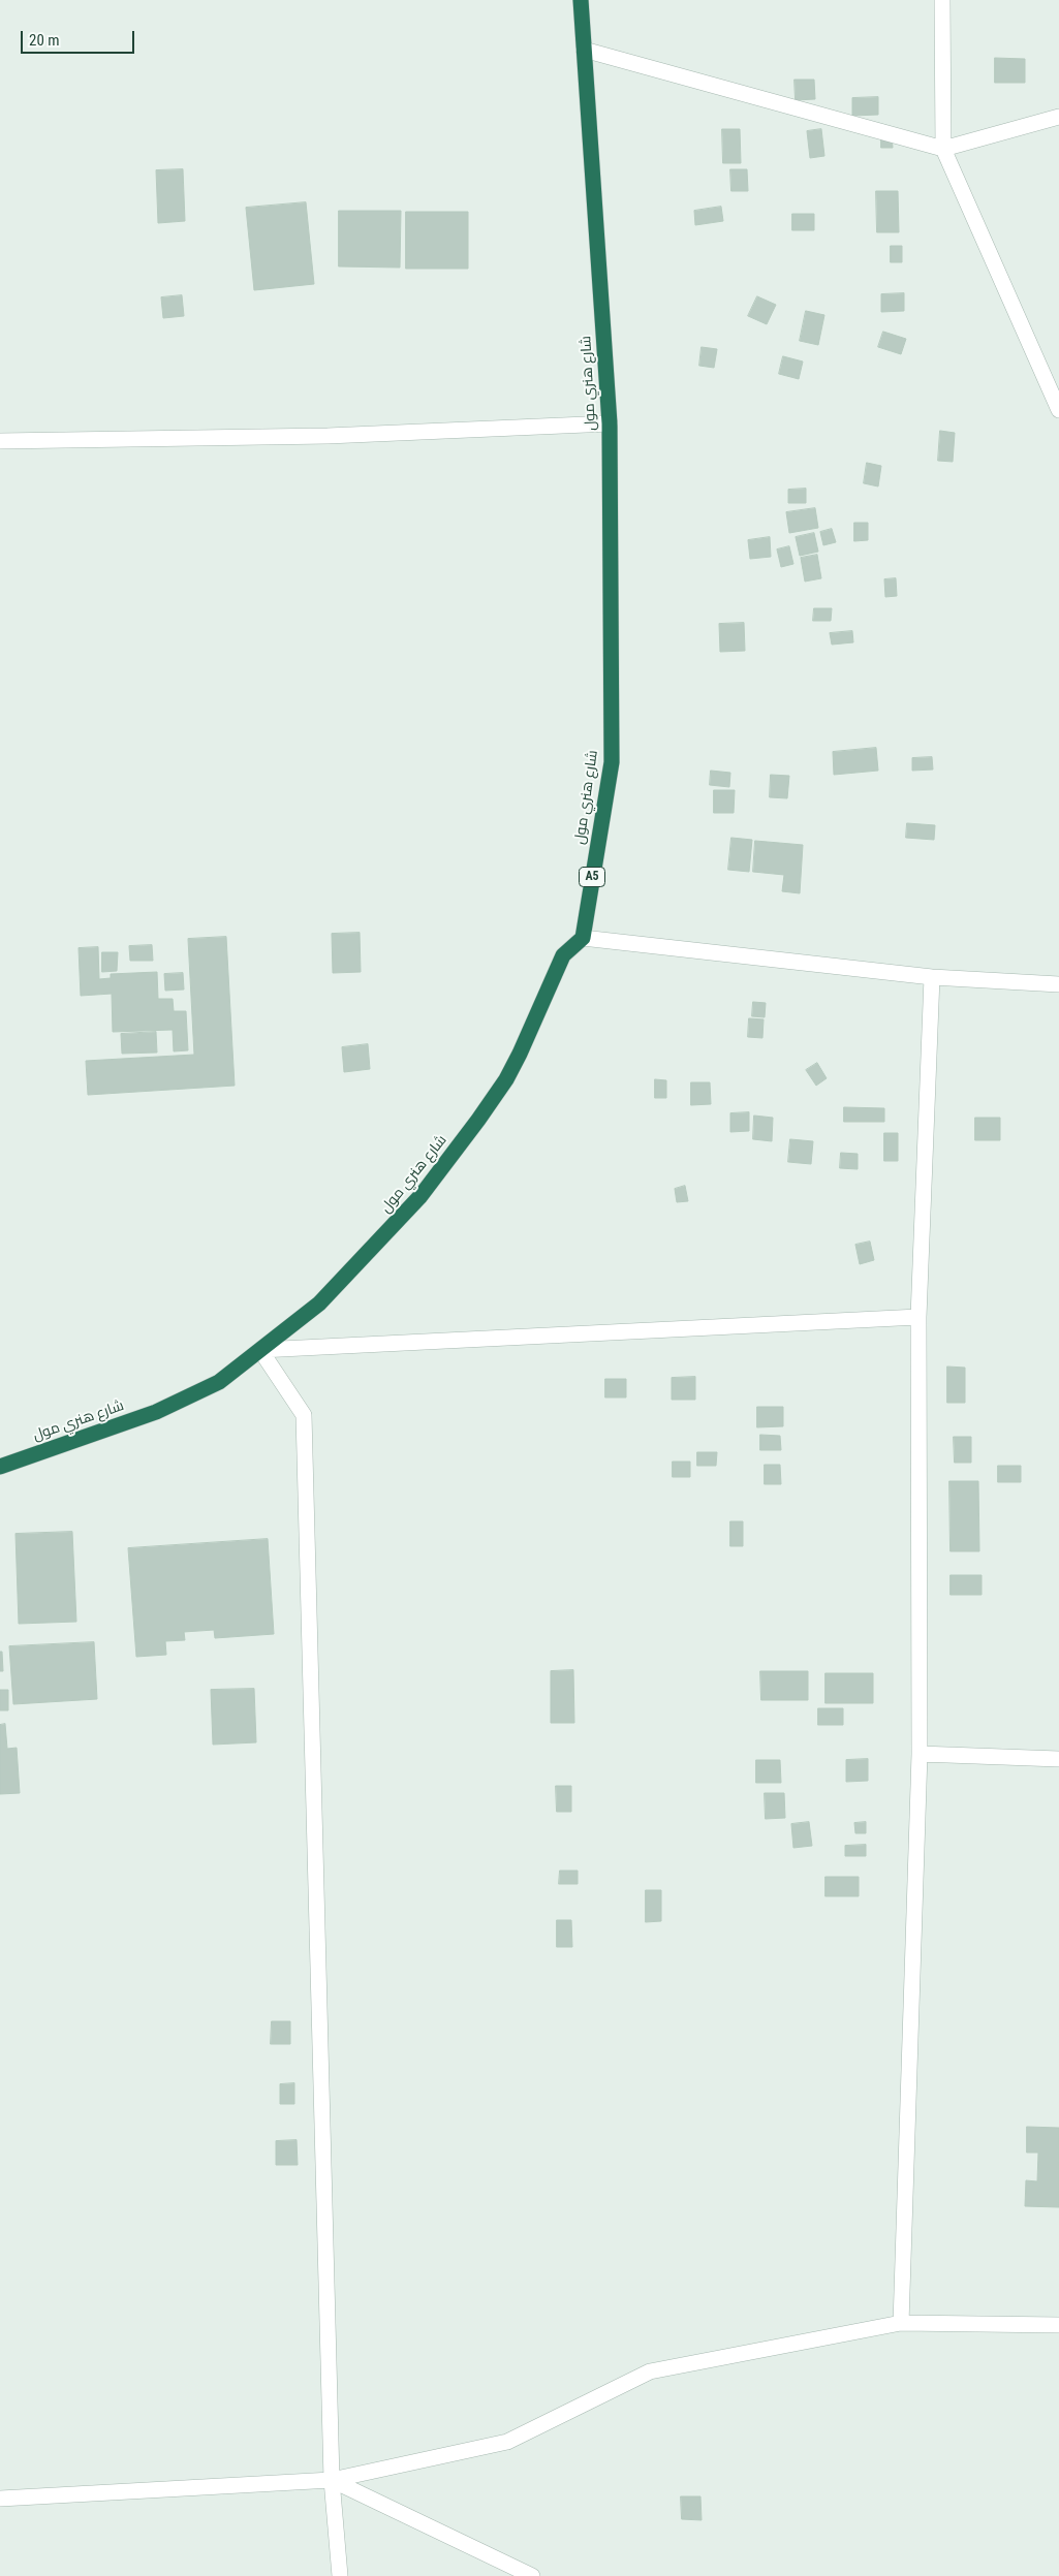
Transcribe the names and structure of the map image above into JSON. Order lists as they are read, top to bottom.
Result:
{
  "streets": {
    "highway": ["شارع هنري مول", "A5"]
  },
  "scale_bar": "20 m"
}
